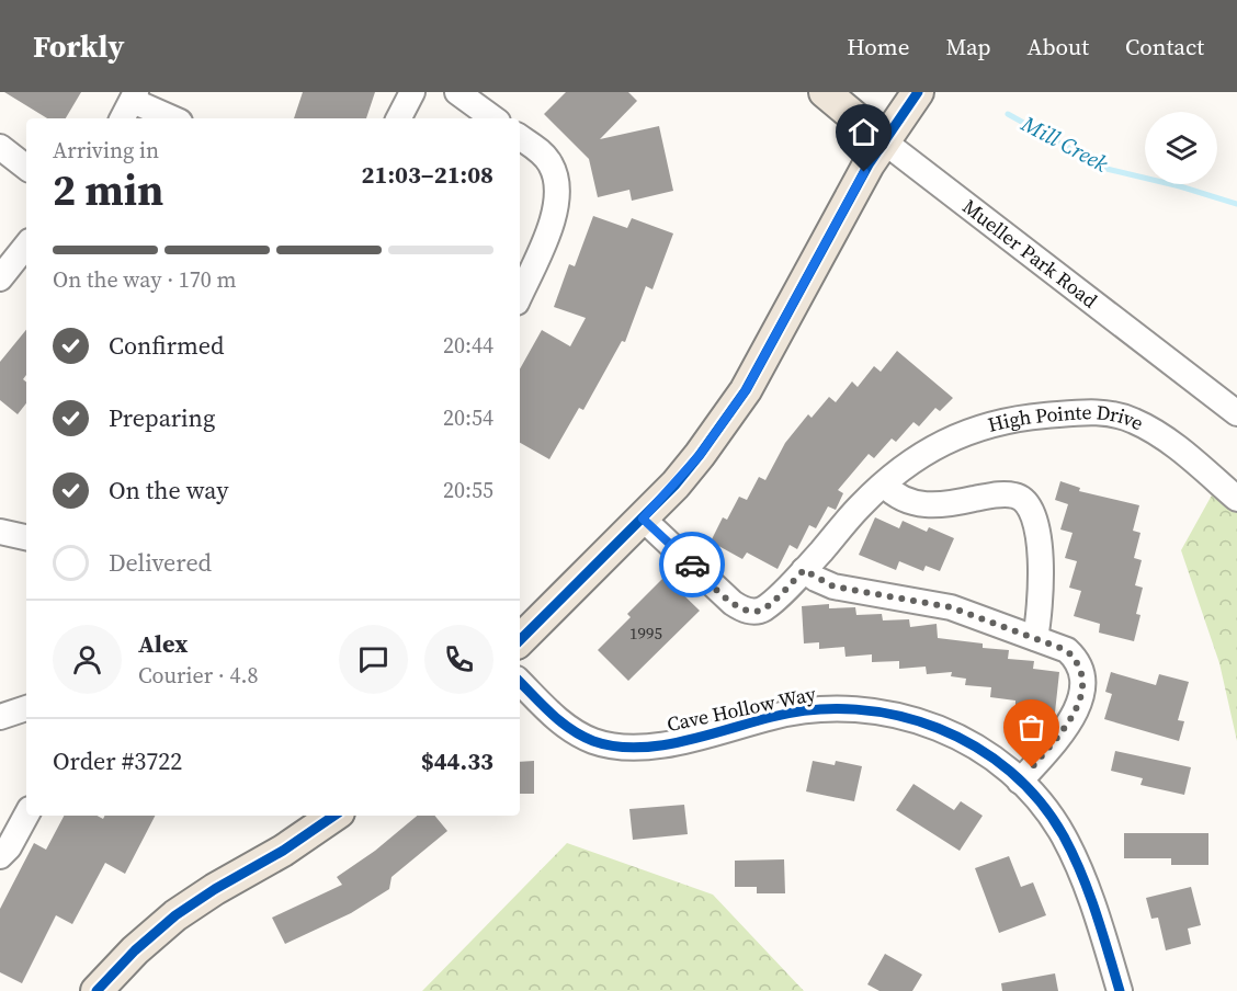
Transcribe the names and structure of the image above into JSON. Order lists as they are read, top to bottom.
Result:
{
  "streets": {
    "main road": ["Mueller Park Road"],
    "street": ["High Pointe Drive", "Cave Hollow Way"]
  },
  "water": ["Mill Creek"],
  "house_numbers": ["1995"],
  "page": {
    "header": "Forkly",
    "nav": [
      "Home",
      "Map",
      "About",
      "Contact"
    ],
    "heading": ["2 min", "Arriving in", "21:03–21:08"],
    "panel": [
      "Alex",
      "Courier · 4.8",
      "Order #3722",
      "$44.33"
    ],
    "bar": "On the way · 170 m",
    "list": [
      ["Confirmed", "20:44"],
      ["Preparing", "20:54"],
      ["On the way", "20:55"],
      "Delivered"
    ]
  }
}
